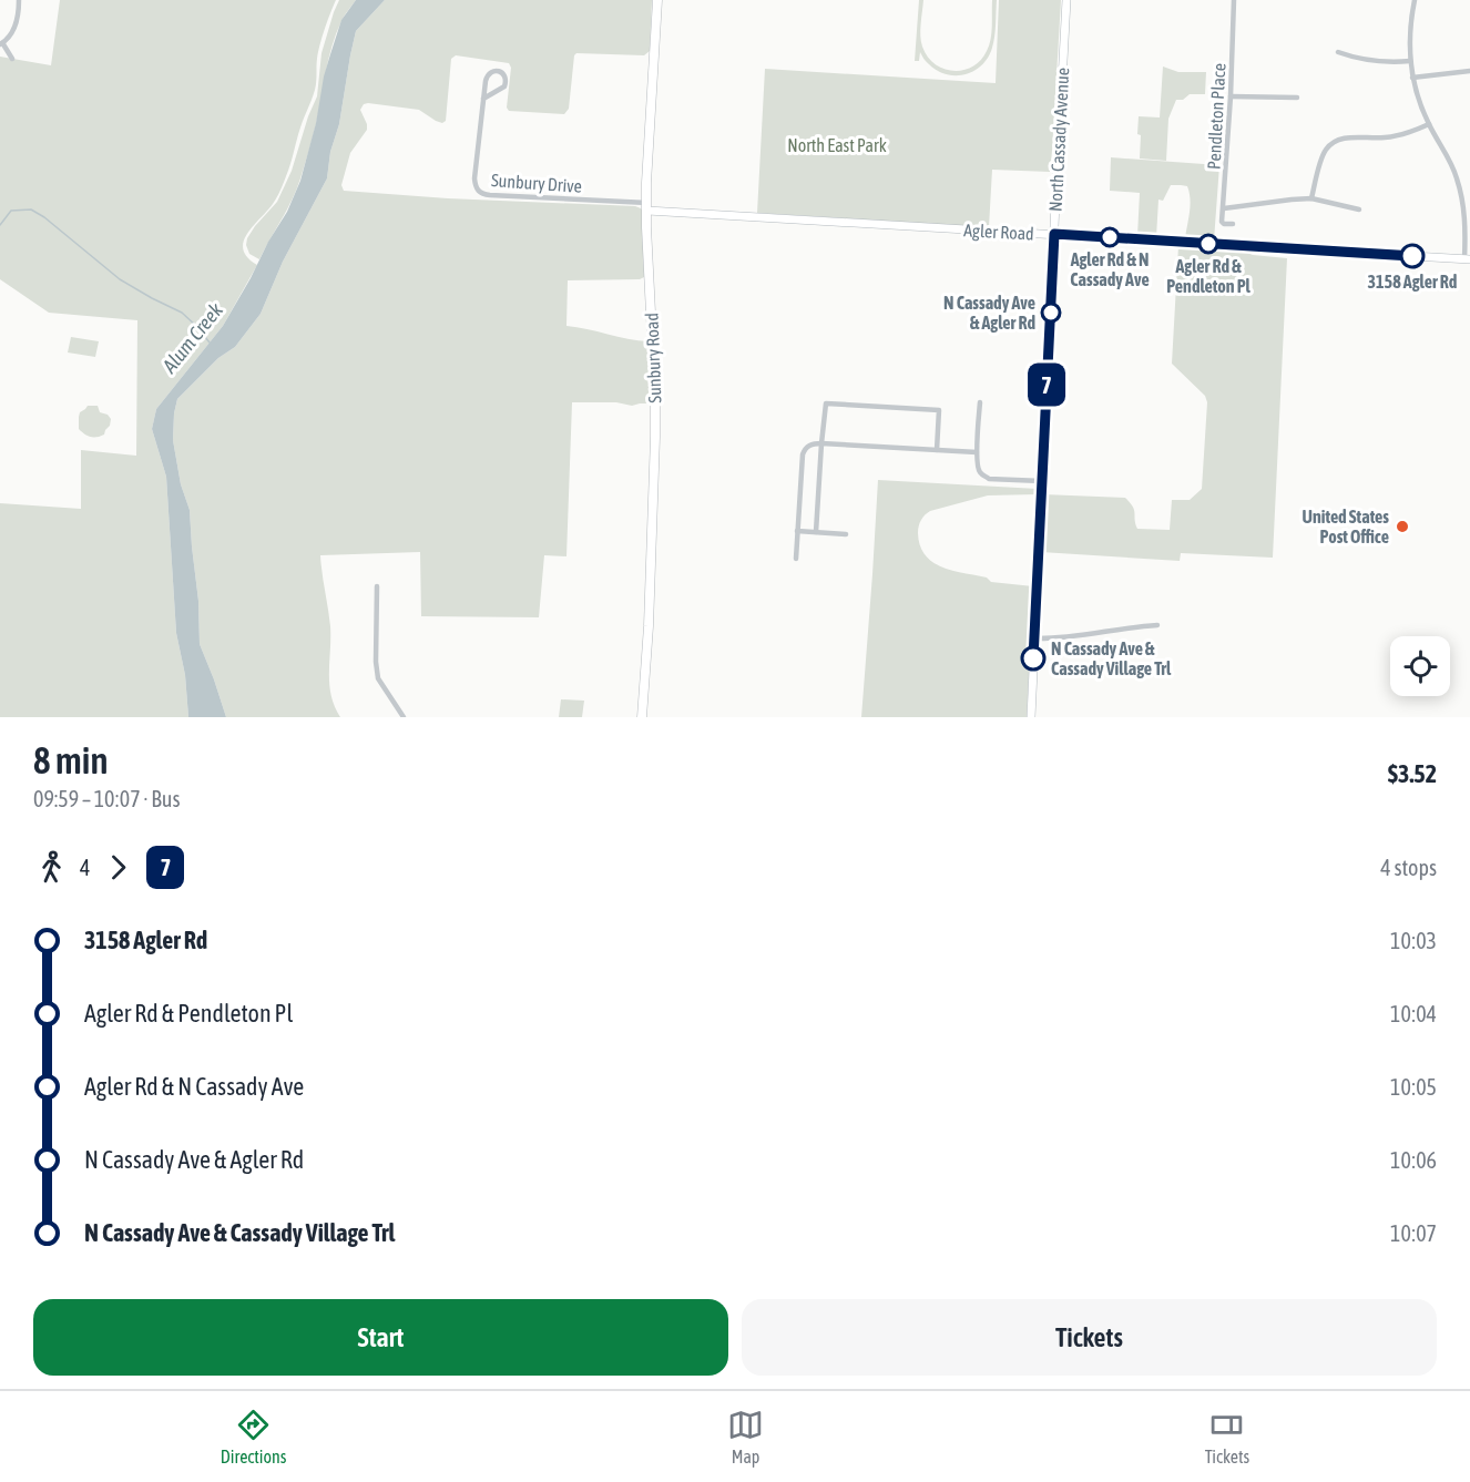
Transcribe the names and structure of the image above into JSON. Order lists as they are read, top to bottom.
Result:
{
  "streets": {
    "main road": ["North Cassady Avenue", "Agler Road", "Sunbury Road"],
    "street": ["Pendleton Place", "Sunbury Drive"]
  },
  "crossings": [
    ["North Cassady Avenue", "Agler Road"],
    ["Sunbury Drive", "Agler Road"],
    ["Sunbury Drive", "Sunbury Road"],
    ["Agler Road", "Sunbury Road"]
  ],
  "water": ["Alum Creek"],
  "parks": ["North East Park"],
  "places": [
    "Agler Rd & N Cassady Ave",
    "Agler Rd & Pendleton Pl",
    "3158 Agler Rd",
    "N Cassady Ave & Agler Rd",
    "United States Post Office",
    "N Cassady Ave & Cassady Village Trl"
  ],
  "lines": ["bus line 7"],
  "page": {
    "on_map": "7",
    "heading": ["8 min", "09:59 – 10:07 · Bus", "$3.52"],
    "legs": ["4", "7", "4 stops"],
    "list": [
      {
        "name": "3158 Agler Rd",
        "value": "10:03"
      },
      {
        "name": "Agler Rd & Pendleton Pl",
        "value": "10:04"
      },
      {
        "name": "Agler Rd & N Cassady Ave",
        "value": "10:05"
      },
      {
        "name": "N Cassady Ave & Agler Rd",
        "value": "10:06"
      },
      {
        "name": "N Cassady Ave & Cassady Village Trl",
        "value": "10:07"
      }
    ],
    "buttons": ["Start", "Tickets"],
    "tabs": ["Directions", "Map", "Tickets"]
  }
}
